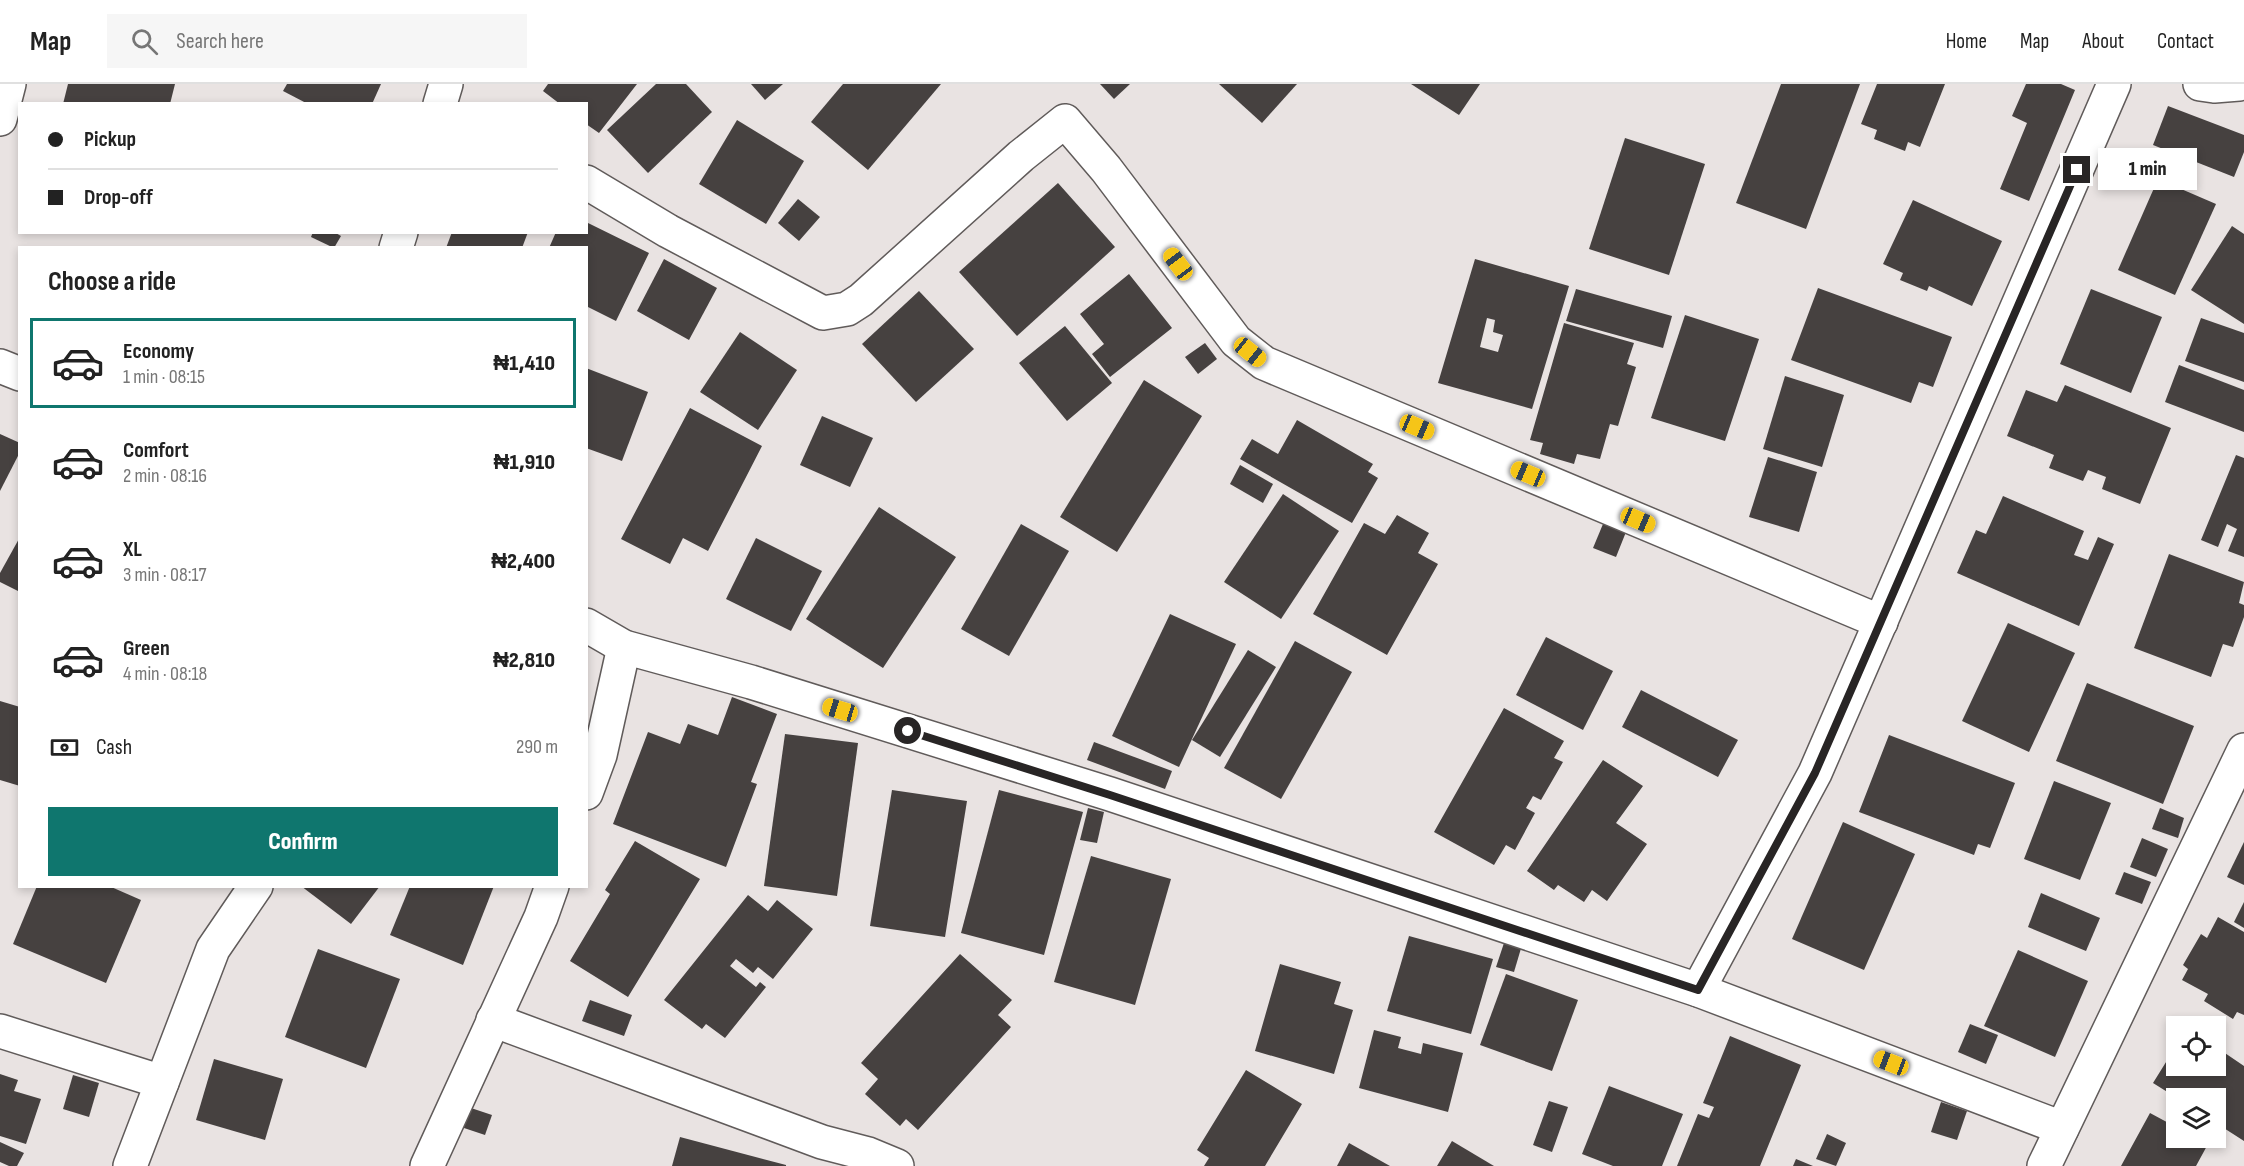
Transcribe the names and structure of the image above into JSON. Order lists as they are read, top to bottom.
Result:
{
  "page": {
    "header": "Map",
    "search": "Search here",
    "nav": [
      "Home",
      "Map",
      "About",
      "Contact"
    ],
    "banner": ["Pickup", "Drop-off"],
    "bubble": "1 min",
    "heading": "Choose a ride",
    "list": [
      {
        "name": "Economy",
        "note": "1 min · 08:15",
        "value": "₦1,410"
      },
      {
        "name": "Comfort",
        "note": "2 min · 08:16",
        "value": "₦1,910"
      },
      {
        "name": "XL",
        "note": "3 min · 08:17",
        "value": "₦2,400"
      },
      {
        "name": "Green",
        "note": "4 min · 08:18",
        "value": "₦2,810"
      }
    ],
    "pay": ["Cash", "290 m"],
    "buttons": "Confirm"
  }
}
